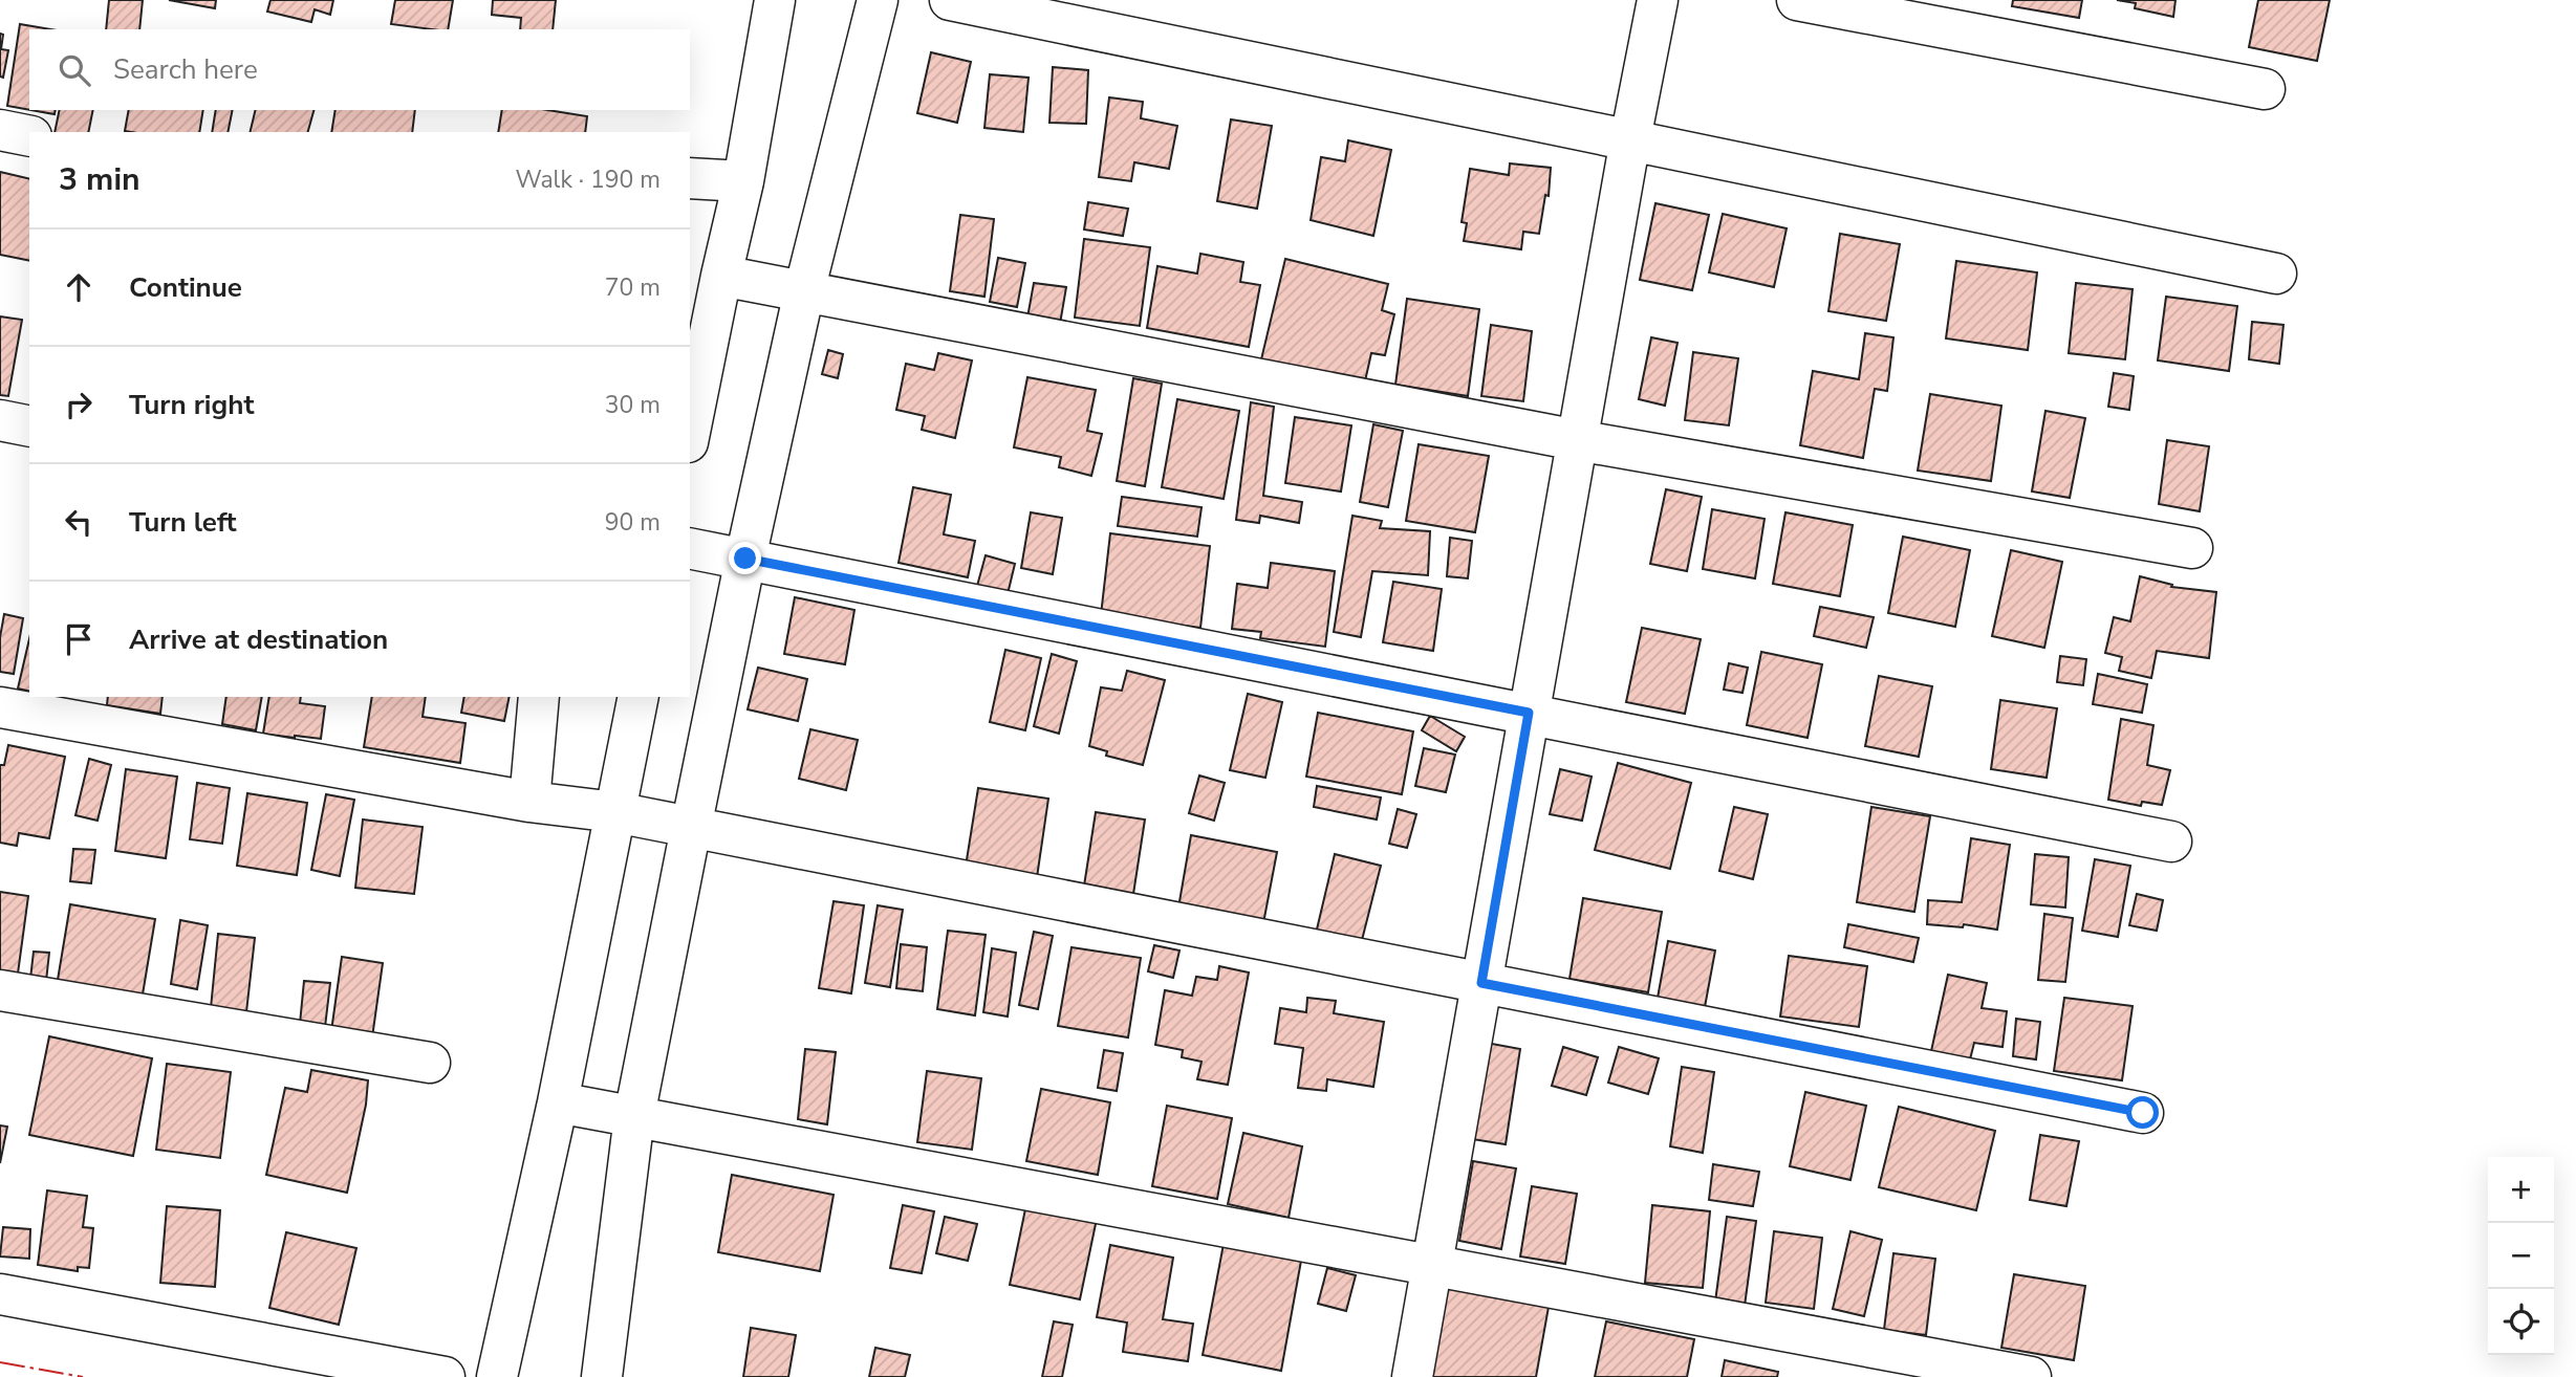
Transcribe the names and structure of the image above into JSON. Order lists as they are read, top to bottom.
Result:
{
  "page": {
    "search": "Search here",
    "heading": ["3 min", "Walk · 190 m"],
    "list": [
      ["Continue", "70 m"],
      ["Turn right", "30 m"],
      ["Turn left", "90 m"],
      "Arrive at destination"
    ],
    "map_buttons": ["+", "−"]
  }
}
